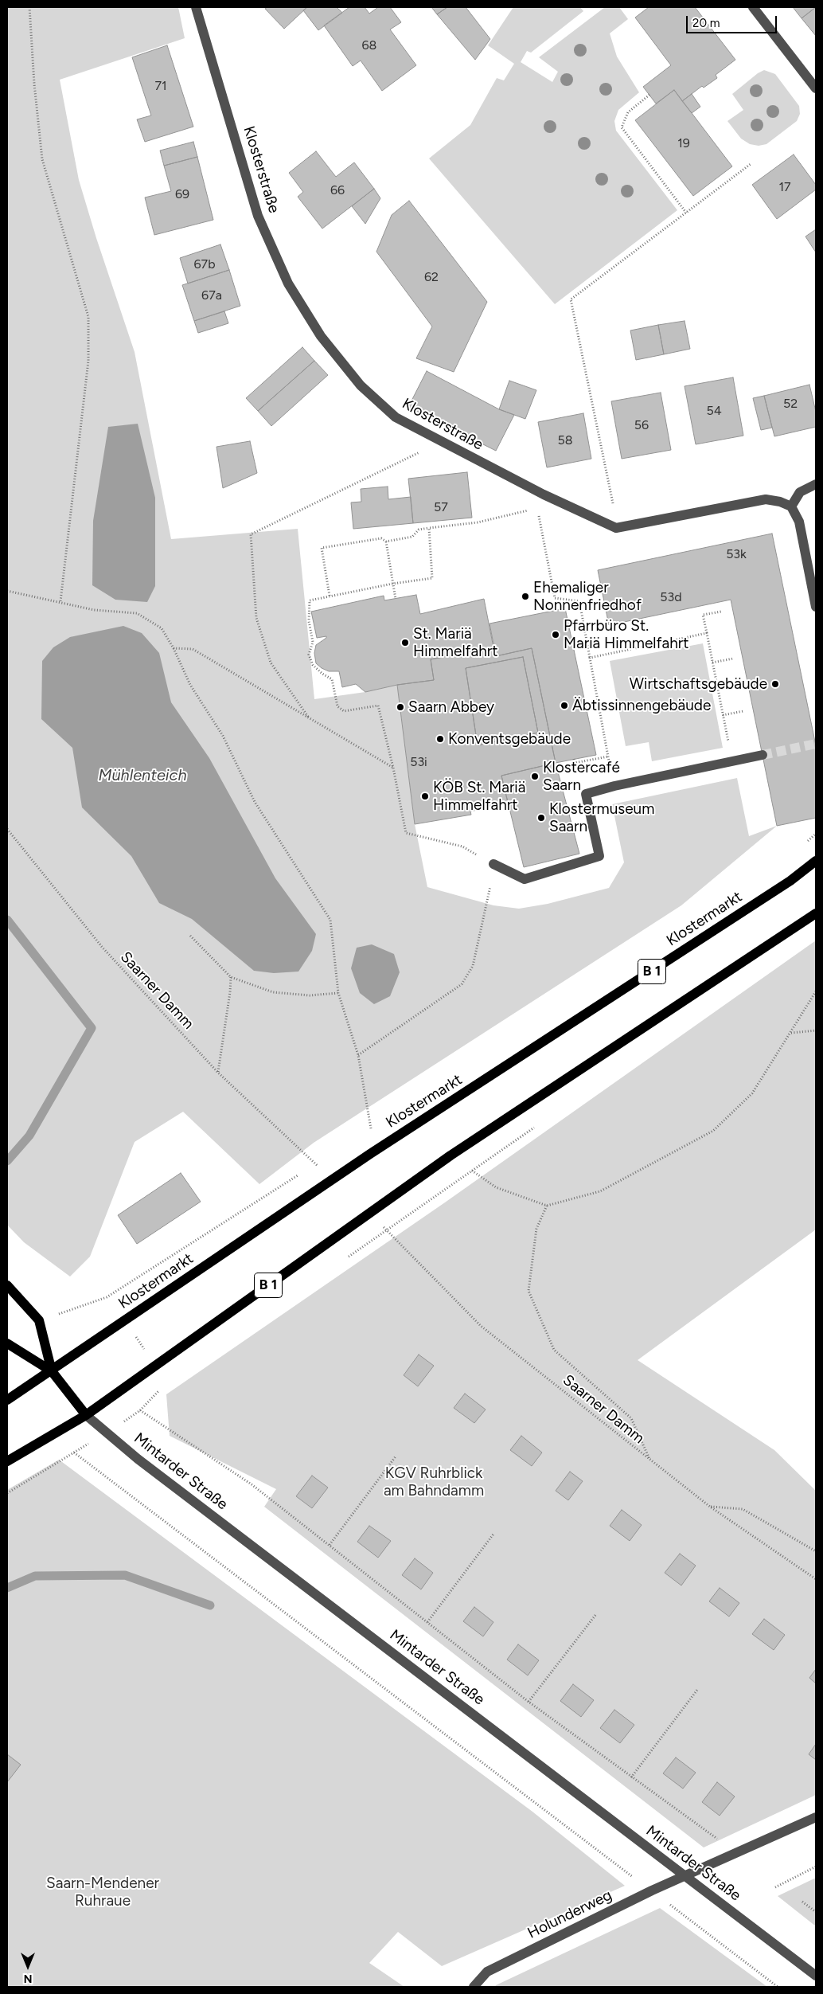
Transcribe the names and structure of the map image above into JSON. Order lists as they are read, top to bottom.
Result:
{
  "streets": {
    "main road": ["Klostermarkt", "B 1", "Mintarder Straße"],
    "street": ["Klosterstraße", "Holunderweg"],
    "path": ["Saarner Damm"]
  },
  "crossings": [
    ["Klostermarkt", "B 1"],
    ["Klostermarkt", "Mintarder Straße"],
    ["B 1", "Mintarder Straße"],
    ["Mintarder Straße", "Holunderweg"]
  ],
  "water": ["Mühlenteich"],
  "parks": ["KGV Ruhrblick am Bahndamm", "Saarn-Mendener Ruhraue"],
  "places": [
    "Ehemaliger Nonnenfriedhof",
    "Pfarrbüro St. Mariä Himmelfahrt",
    "St. Mariä Himmelfahrt",
    "Wirtschaftsgebäude",
    "Äbtissinnengebäude",
    "Saarn Abbey",
    "Konventsgebäude",
    "Klostercafé Saarn",
    "KÖB St. Mariä Himmelfahrt",
    "Klostermuseum Saarn"
  ],
  "house_numbers": [
    "68",
    "71",
    "19",
    "17",
    "66",
    "69",
    "67b",
    "62",
    "67a",
    "52",
    "54",
    "56",
    "58",
    "57",
    "53k",
    "53d",
    "53i"
  ],
  "scale_bar": "20 m",
  "north": "bottom"
}
